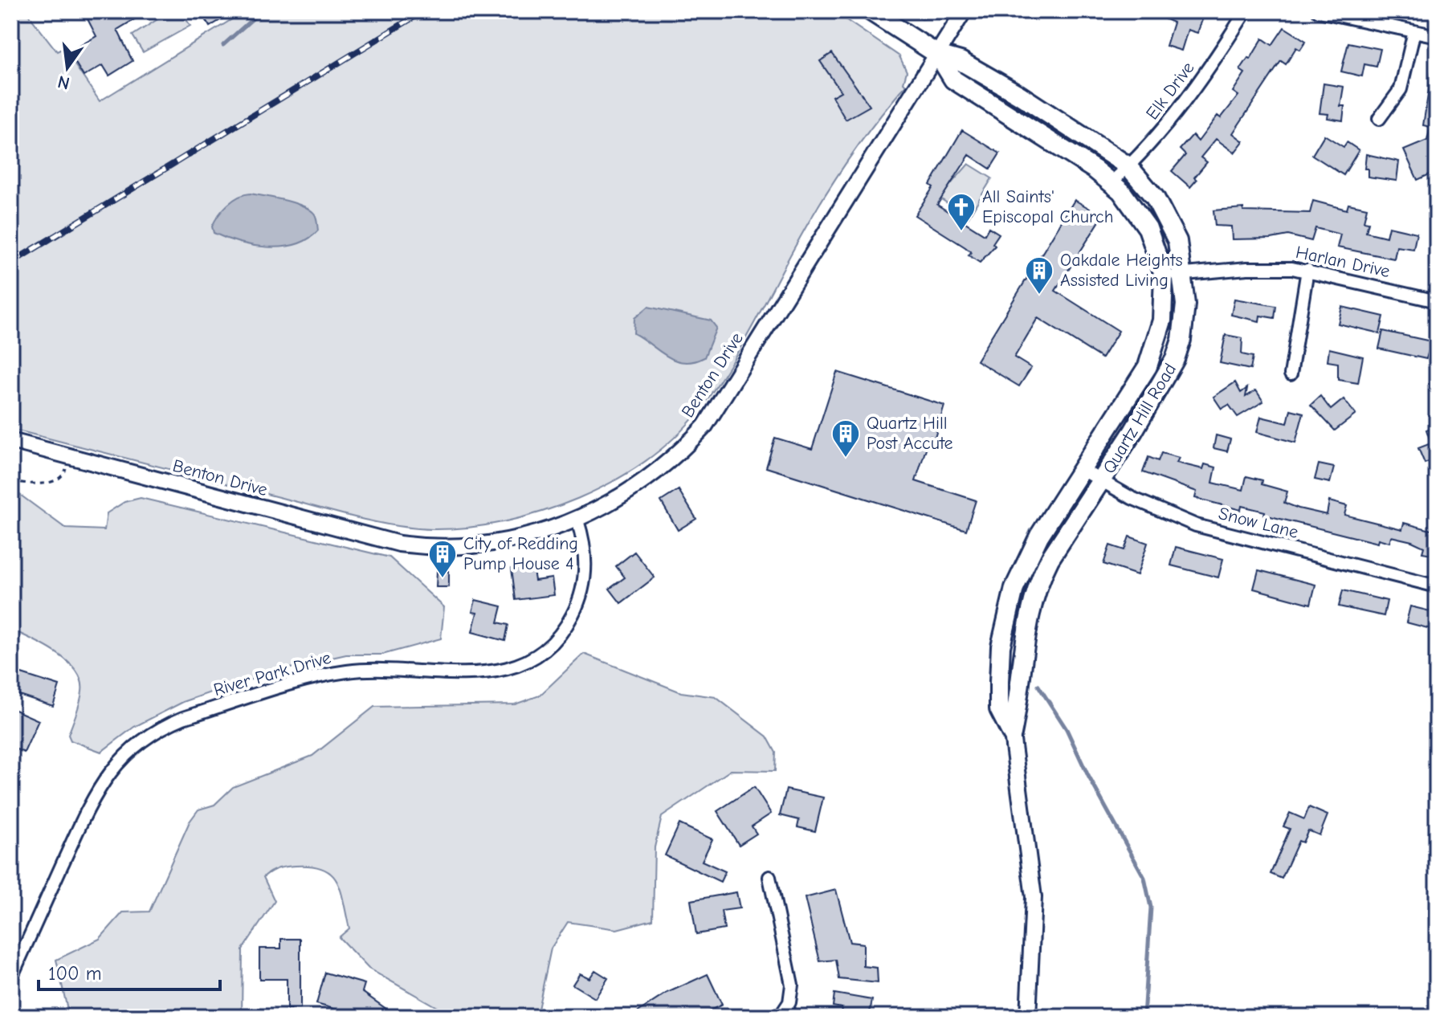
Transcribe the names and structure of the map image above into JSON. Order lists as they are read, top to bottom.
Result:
{
  "streets": {
    "main road": ["Quartz Hill Road"],
    "street": [
      "Elk Drive",
      "Harlan Drive",
      "Benton Drive",
      "Snow Lane",
      "River Park Drive"
    ]
  },
  "crossings": [
    ["Elk Drive", "Quartz Hill Road"],
    ["Harlan Drive", "Quartz Hill Road"],
    ["Benton Drive", "Quartz Hill Road"],
    ["Benton Drive", "River Park Drive"],
    ["Quartz Hill Road", "Snow Lane"]
  ],
  "places": {
    "church": ["All Saints' Episcopal Church"],
    "building": ["Oakdale Heights Assisted Living", "Quartz Hill Post Accute", "City of Redding Pump House 4"]
  },
  "scale_bar": "100 m",
  "north": "bottom"
}
